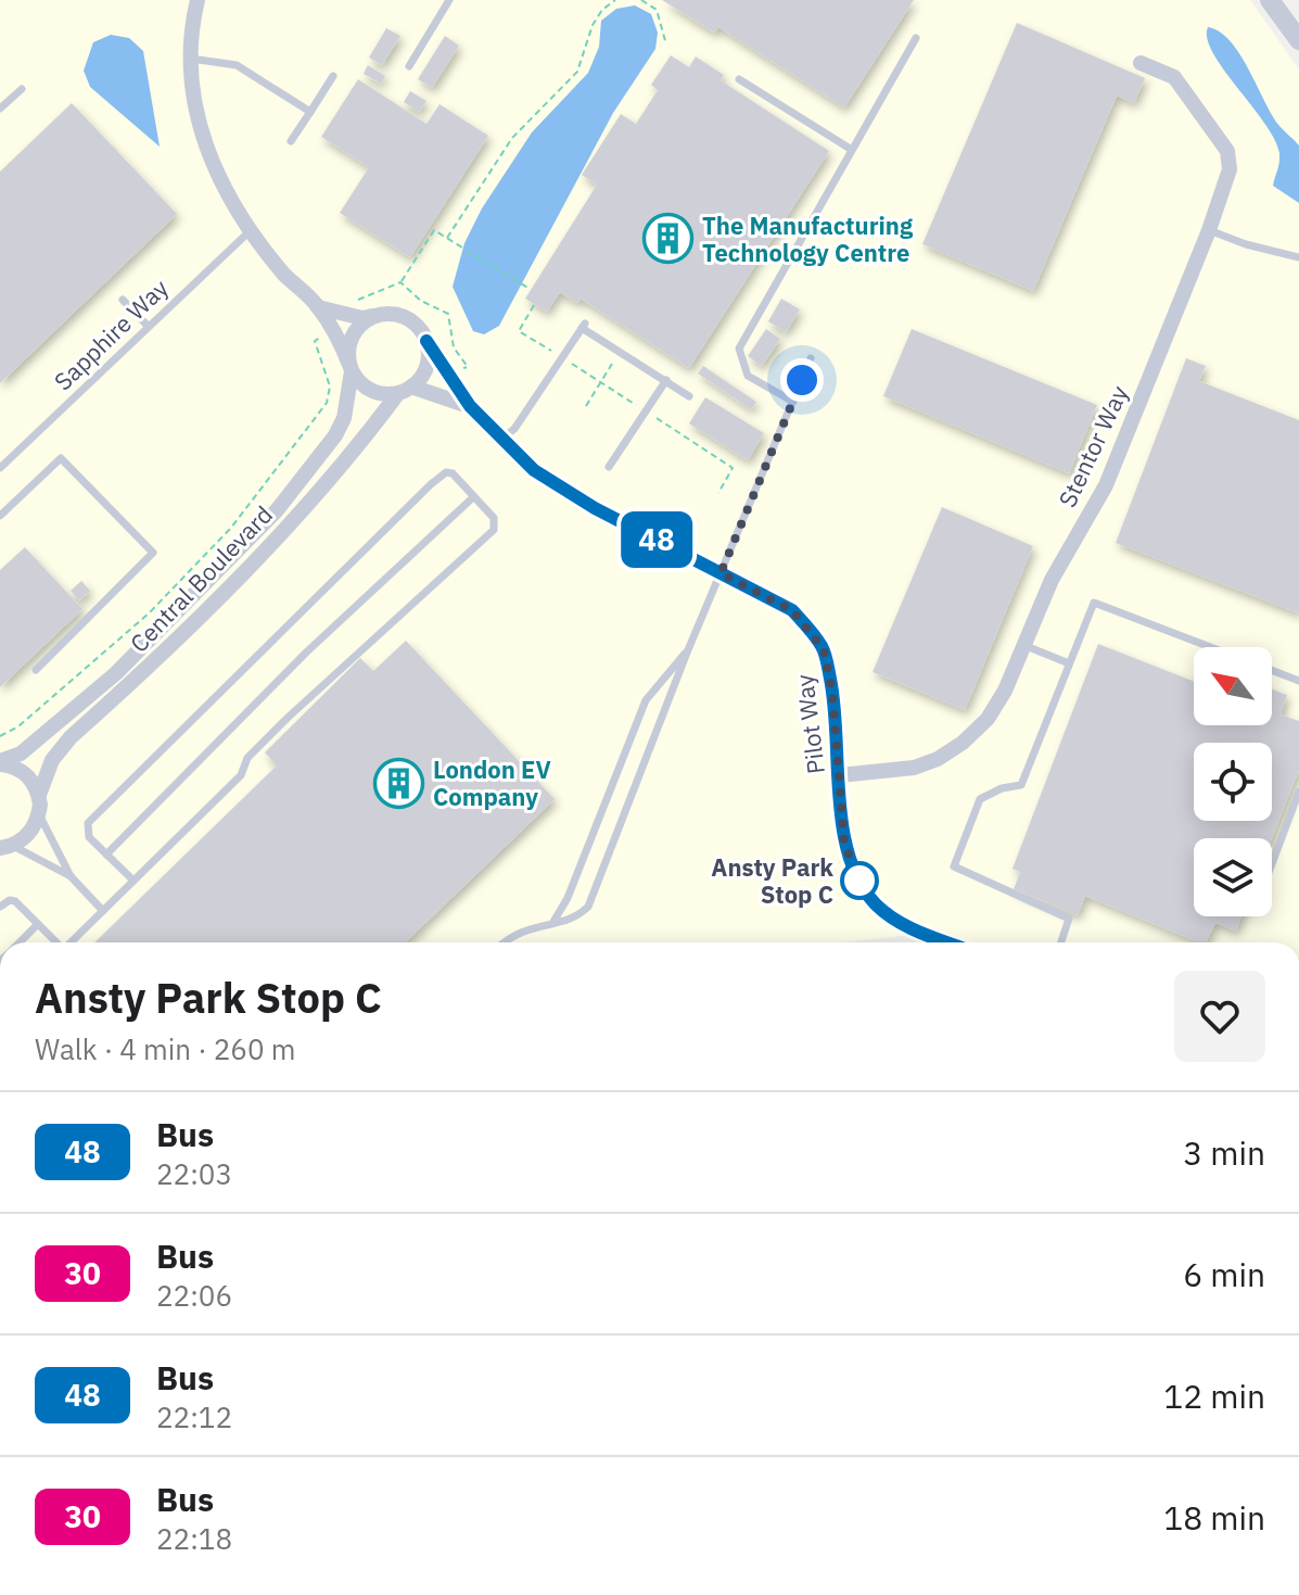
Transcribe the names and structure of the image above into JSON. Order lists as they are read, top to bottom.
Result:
{
  "streets": {
    "street": ["Stentor Way", "Central Boulevard", "Pilot Way"],
    "lane": ["Sapphire Way"]
  },
  "crossings": [
    ["Stentor Way", "Pilot Way"],
    ["Central Boulevard", "Pilot Way"]
  ],
  "places": {
    "building": ["The Manufacturing Technology Centre", "London EV Company"],
    "other": ["Ansty Park Stop C"]
  },
  "lines": ["bus line 48"],
  "north": "top left",
  "page": {
    "on_map": "48",
    "heading": ["Ansty Park Stop C", "Walk · 4 min · 260 m"],
    "list": [
      {
        "mark": "48",
        "name": "Bus",
        "note": "22:03",
        "value": "3 min"
      },
      {
        "mark": "30",
        "name": "Bus",
        "note": "22:06",
        "value": "6 min"
      },
      {
        "mark": "48",
        "name": "Bus",
        "note": "22:12",
        "value": "12 min"
      },
      {
        "mark": "30",
        "name": "Bus",
        "note": "22:18",
        "value": "18 min"
      }
    ]
  }
}
